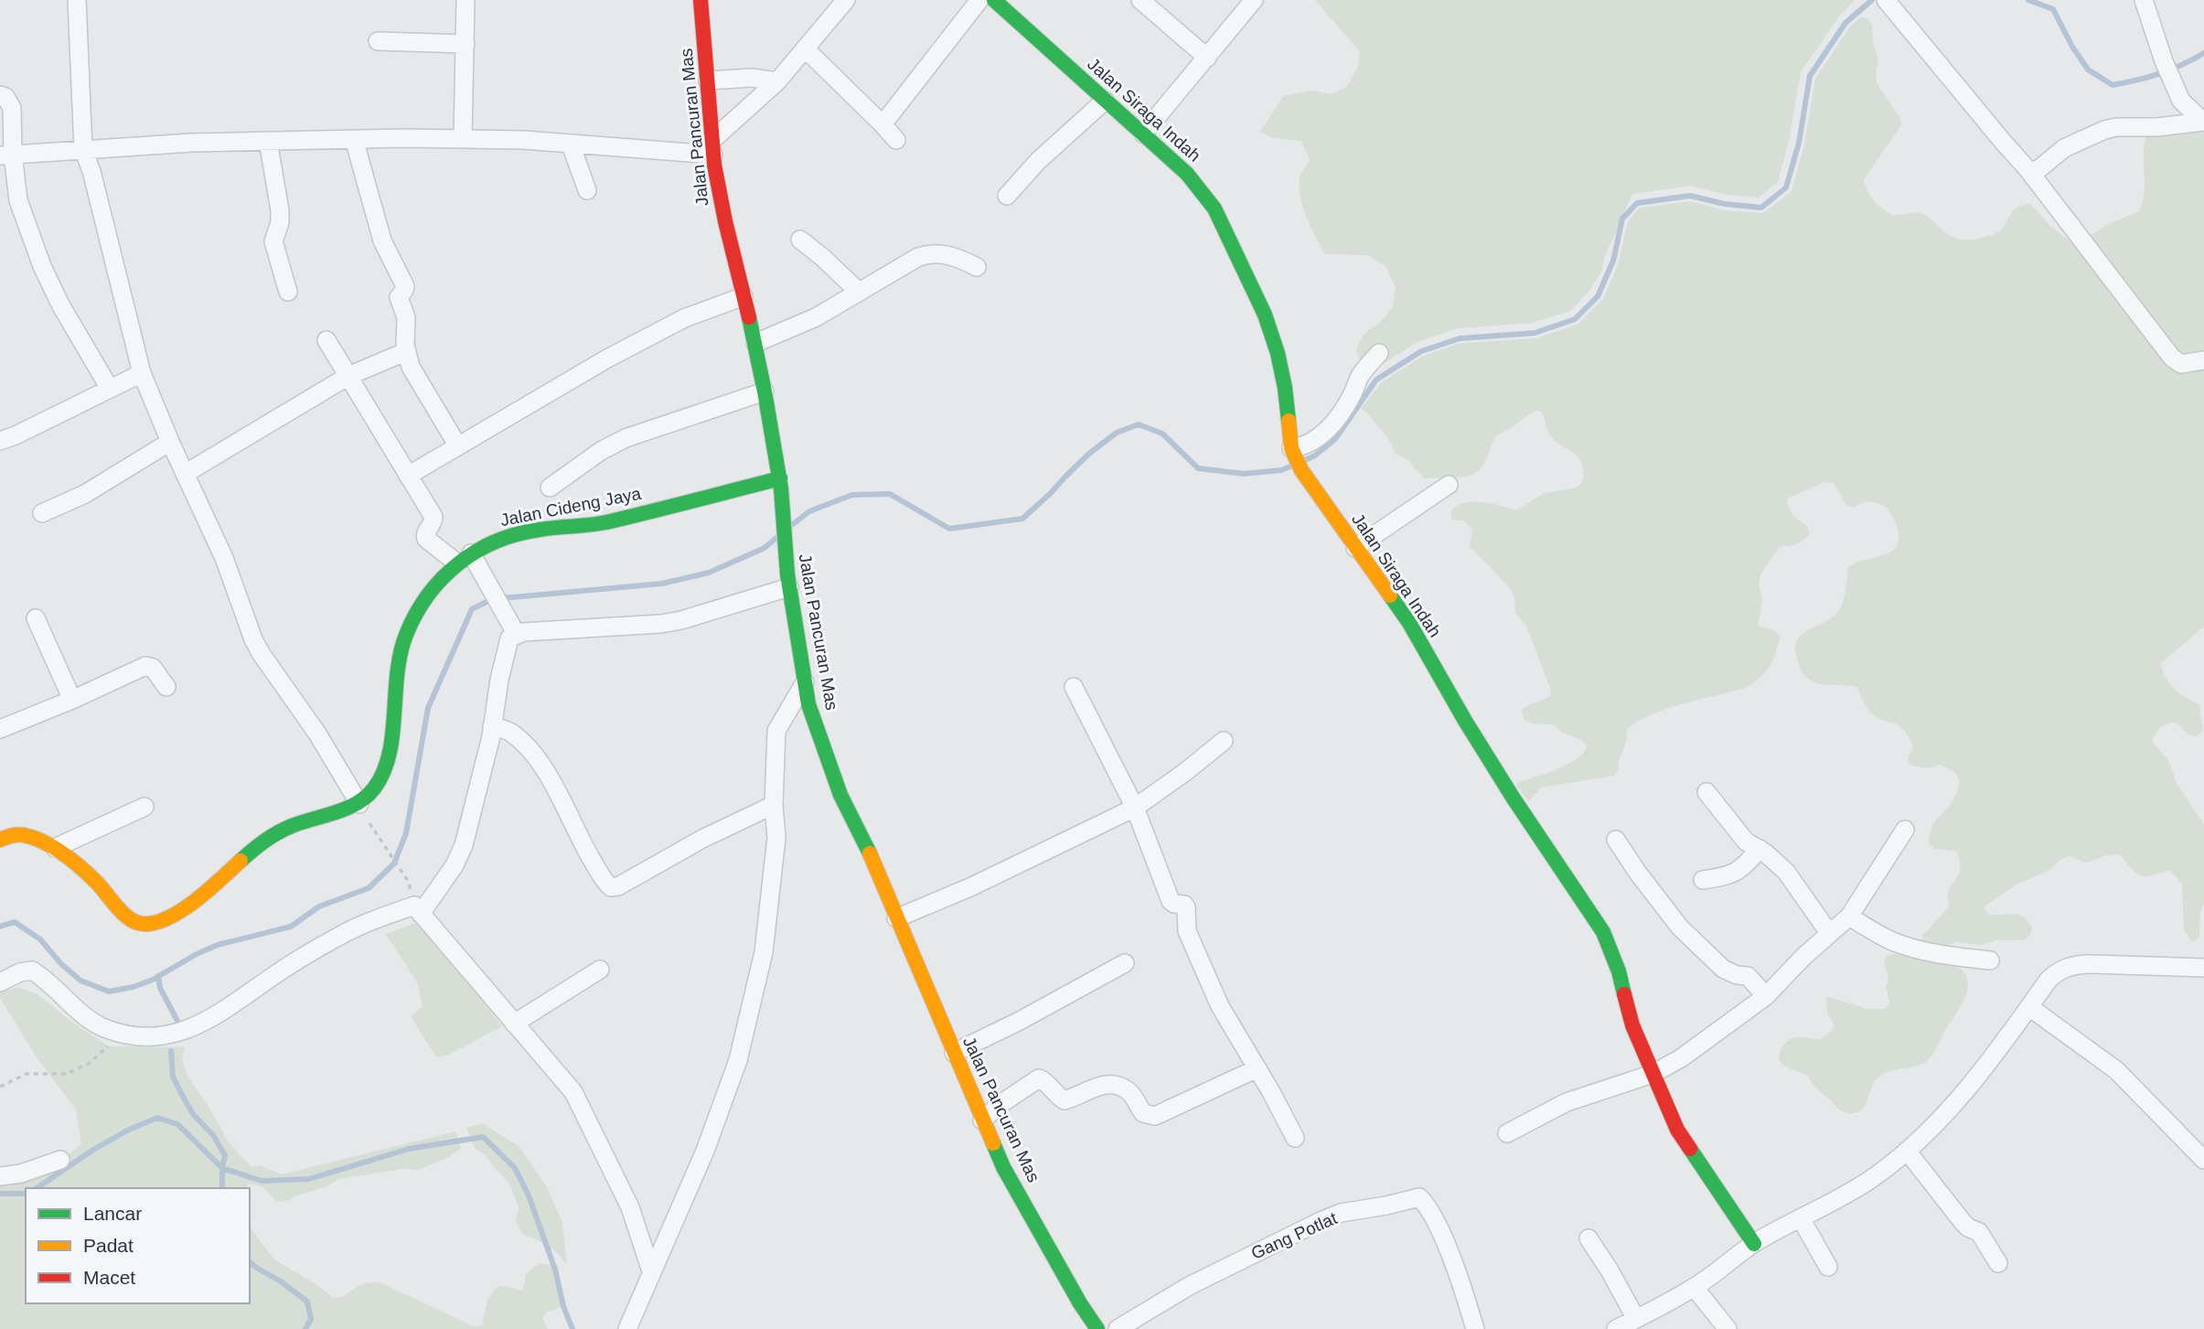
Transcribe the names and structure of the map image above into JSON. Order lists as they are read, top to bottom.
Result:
{
  "streets": {
    "street": [
      "Jalan Siraga Indah",
      "Jalan Pancuran Mas",
      "Jalan Cideng Jaya",
      "Gang Potlat"
    ]
  },
  "crossings": [
    ["Jalan Pancuran Mas", "Jalan Cideng Jaya"]
  ],
  "legend": ["Lancar", "Padat", "Macet"]
}
